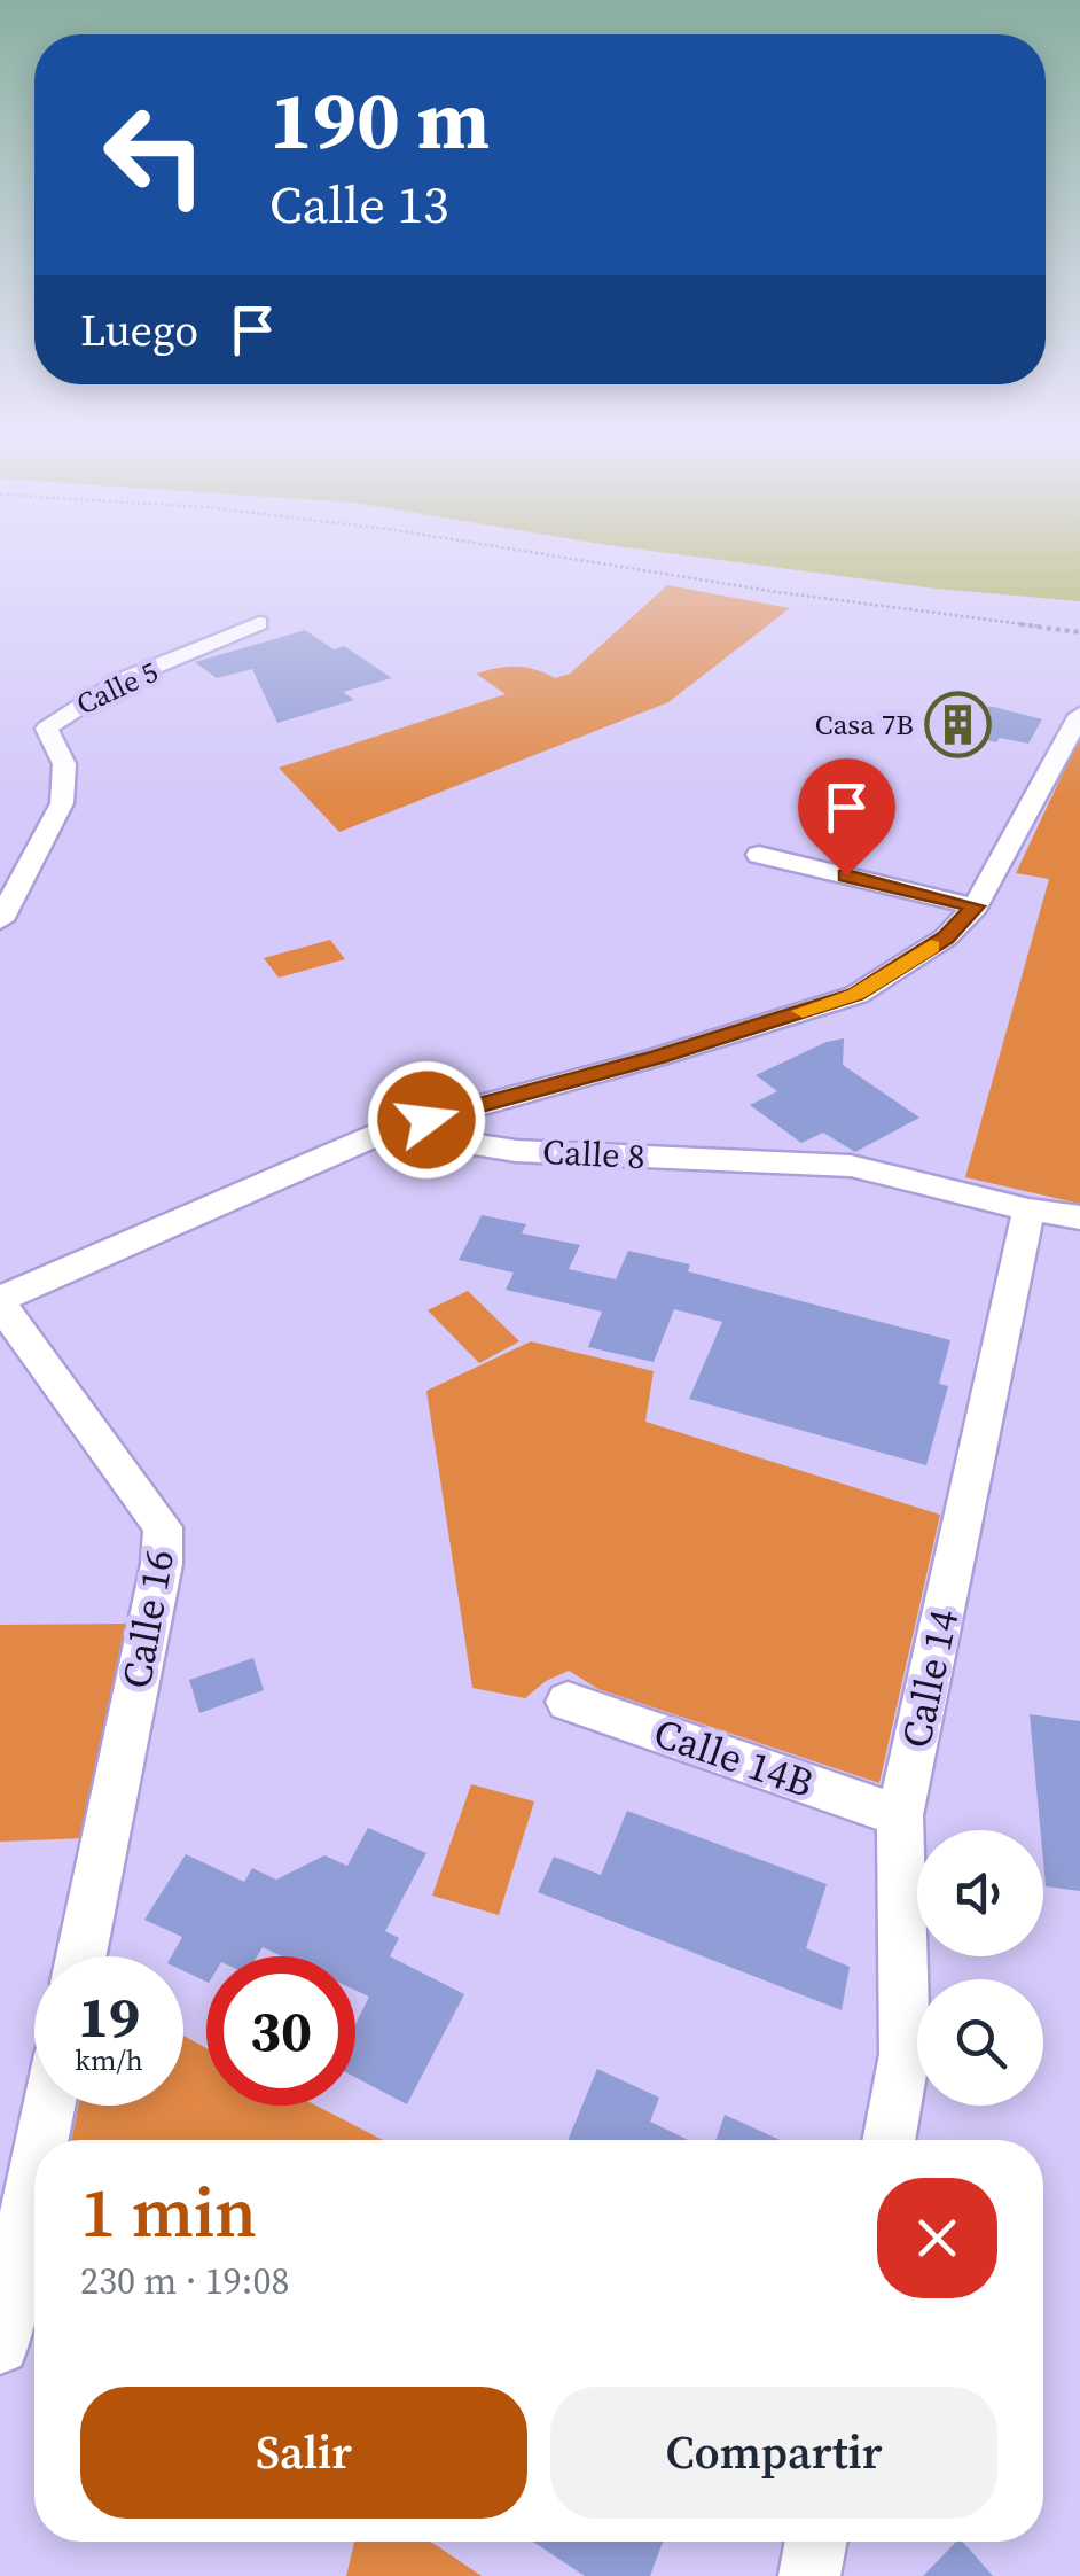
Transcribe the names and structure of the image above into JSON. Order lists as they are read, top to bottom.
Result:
{
  "streets": {
    "street": [
      "Calle 5",
      "Calle 8",
      "Calle 16",
      "Calle 14",
      "Calle 14B"
    ]
  },
  "crossings": [
    ["Calle 8", "Calle 14"],
    ["Calle 14", "Calle 14B"]
  ],
  "places": {
    "building": ["Casa 7B"]
  },
  "page": {
    "turn": ["190 m", "Calle 13"],
    "then": "Luego",
    "speed": "19 km/h",
    "limit": "30",
    "heading": ["1 min", "230 m · 19:08"],
    "buttons": ["Salir", "Compartir"]
  }
}
